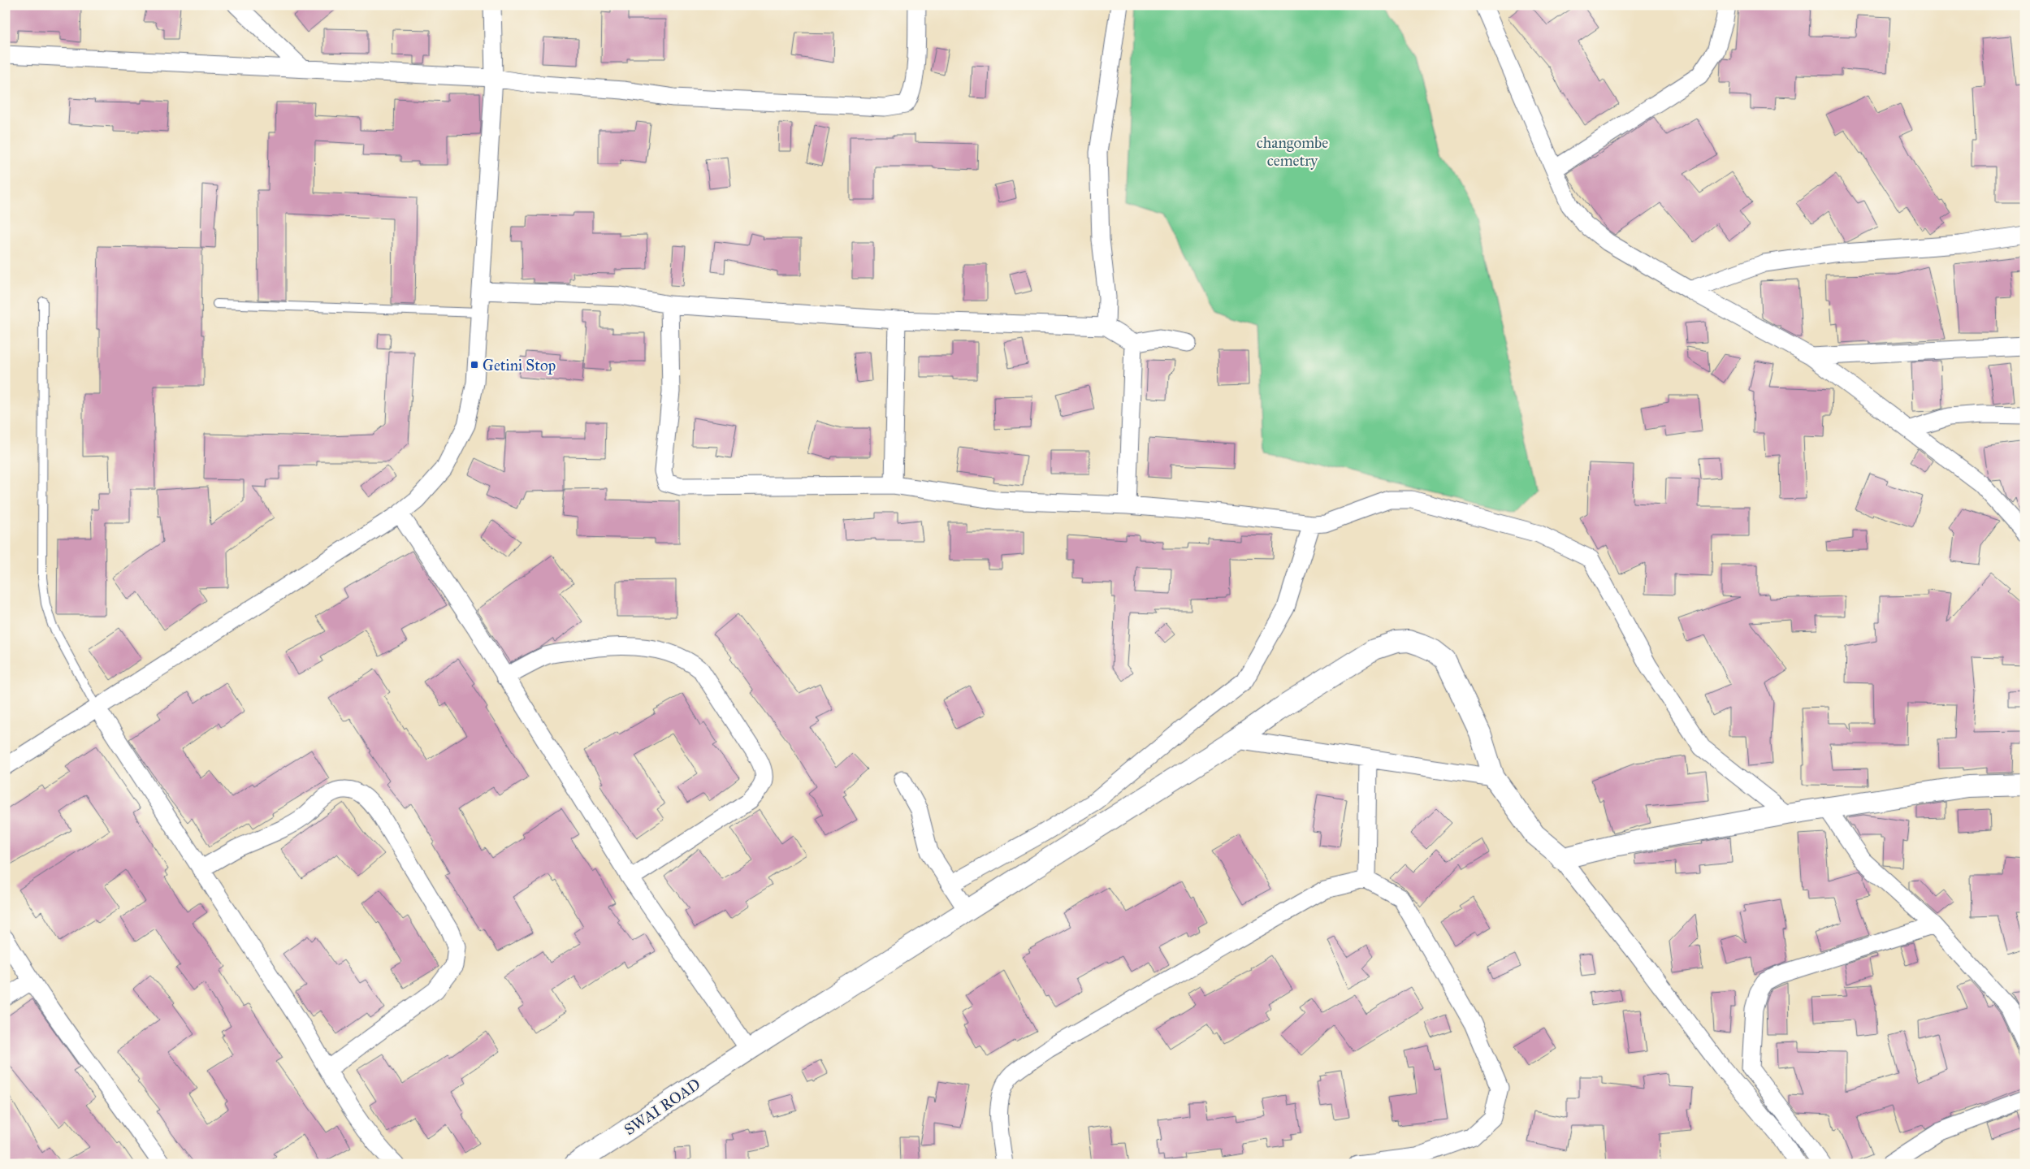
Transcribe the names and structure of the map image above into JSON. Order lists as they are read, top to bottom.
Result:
{
  "streets": {
    "street": ["SWAI ROAD"]
  },
  "parks": ["changombe cemetry"],
  "places": {
    "transit": ["Getini Stop"]
  }
}
